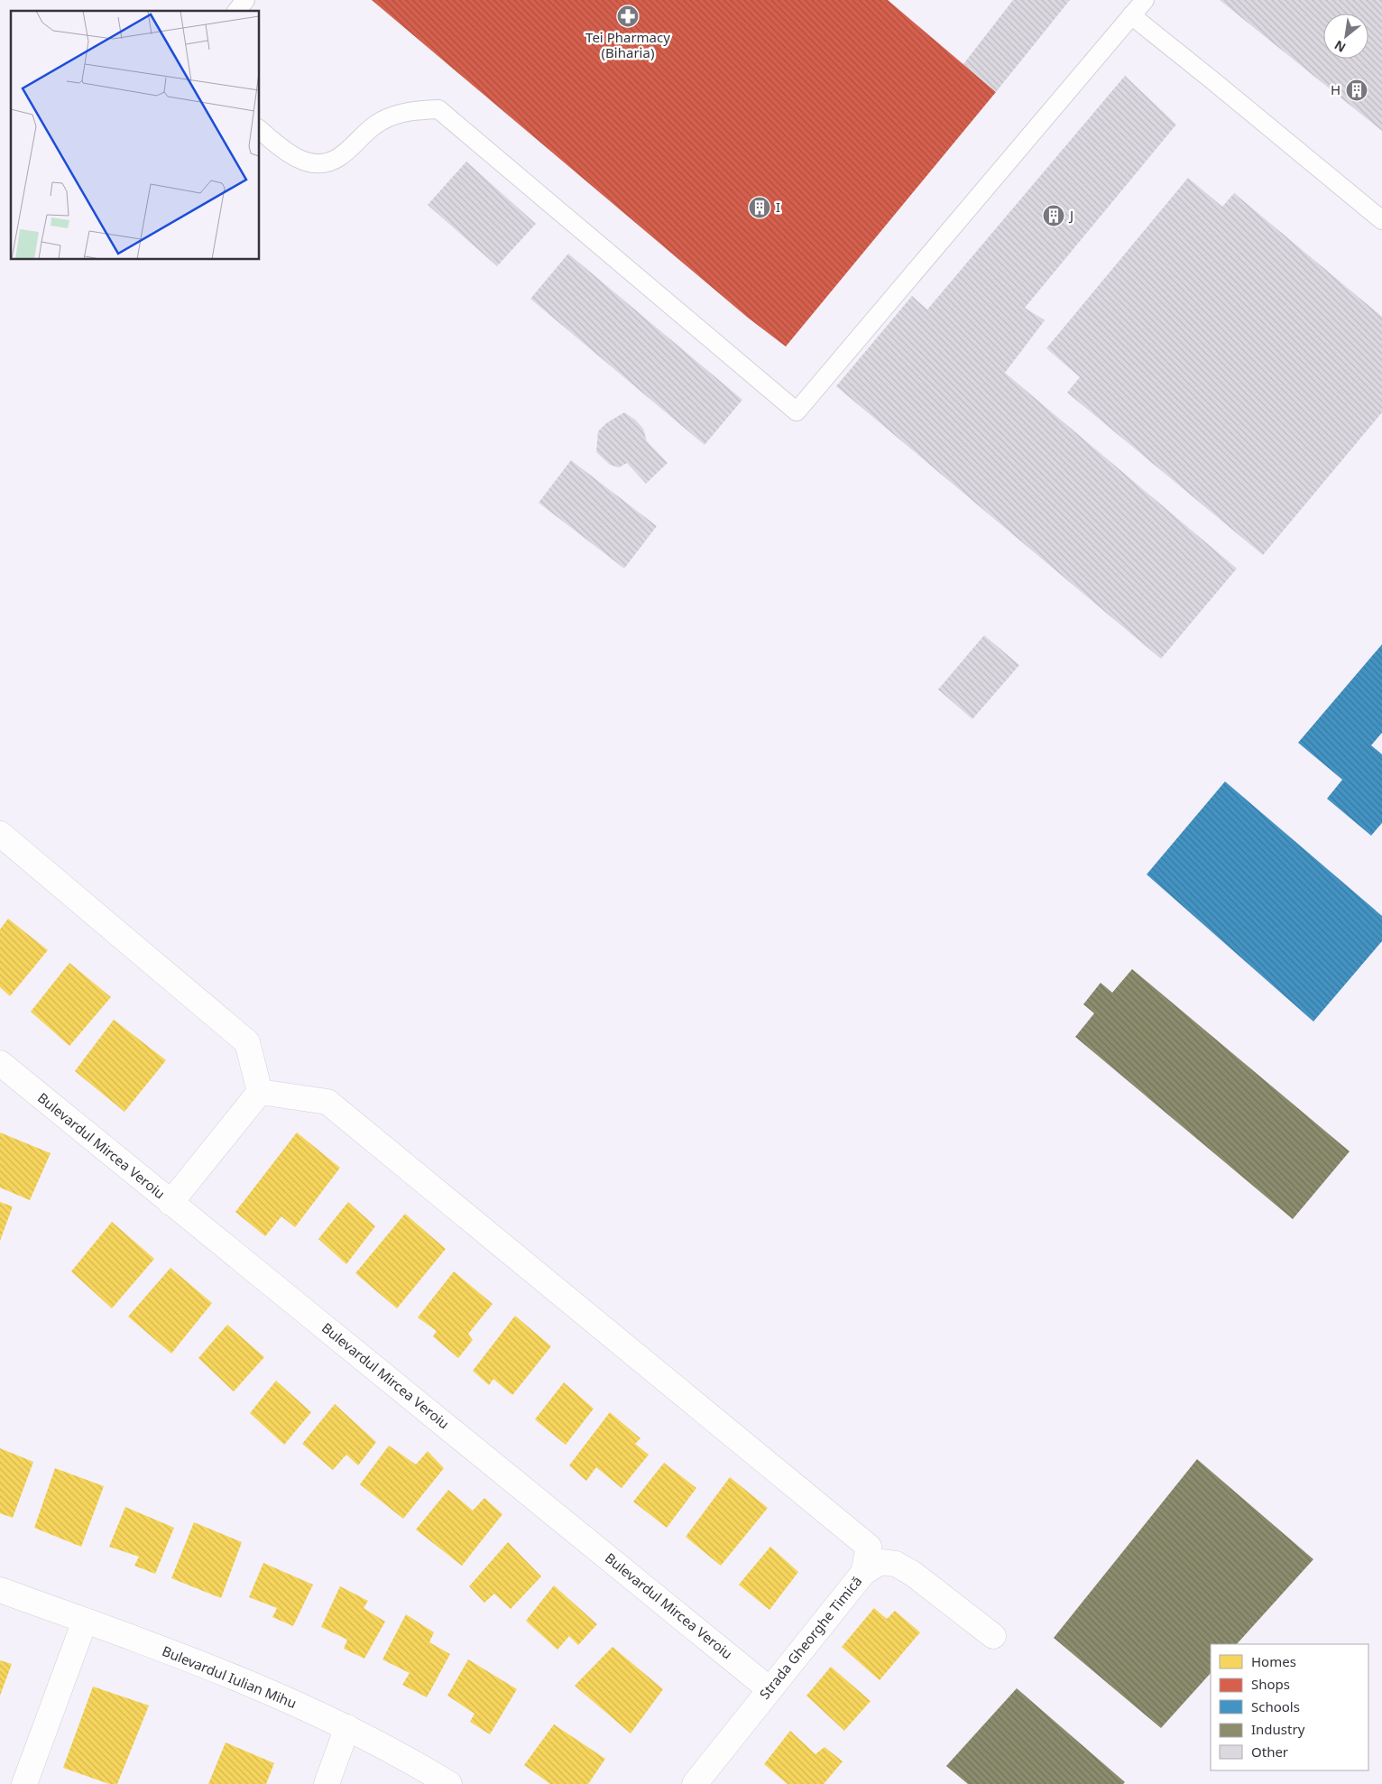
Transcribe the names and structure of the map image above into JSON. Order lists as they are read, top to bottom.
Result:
{
  "streets": {
    "street": ["Bulevardul Mircea Veroiu", "Strada Gheorghe Timică", "Bulevardul Iulian Mihu"]
  },
  "crossings": [
    ["Bulevardul Mircea Veroiu", "Strada Gheorghe Timică"]
  ],
  "places": {
    "pharmacy": ["Tei Pharmacy (Biharia)"],
    "building": ["H", "I", "J"]
  },
  "legend": [
    "Homes",
    "Shops",
    "Schools",
    "Industry",
    "Other"
  ],
  "north": "bottom left"
}
